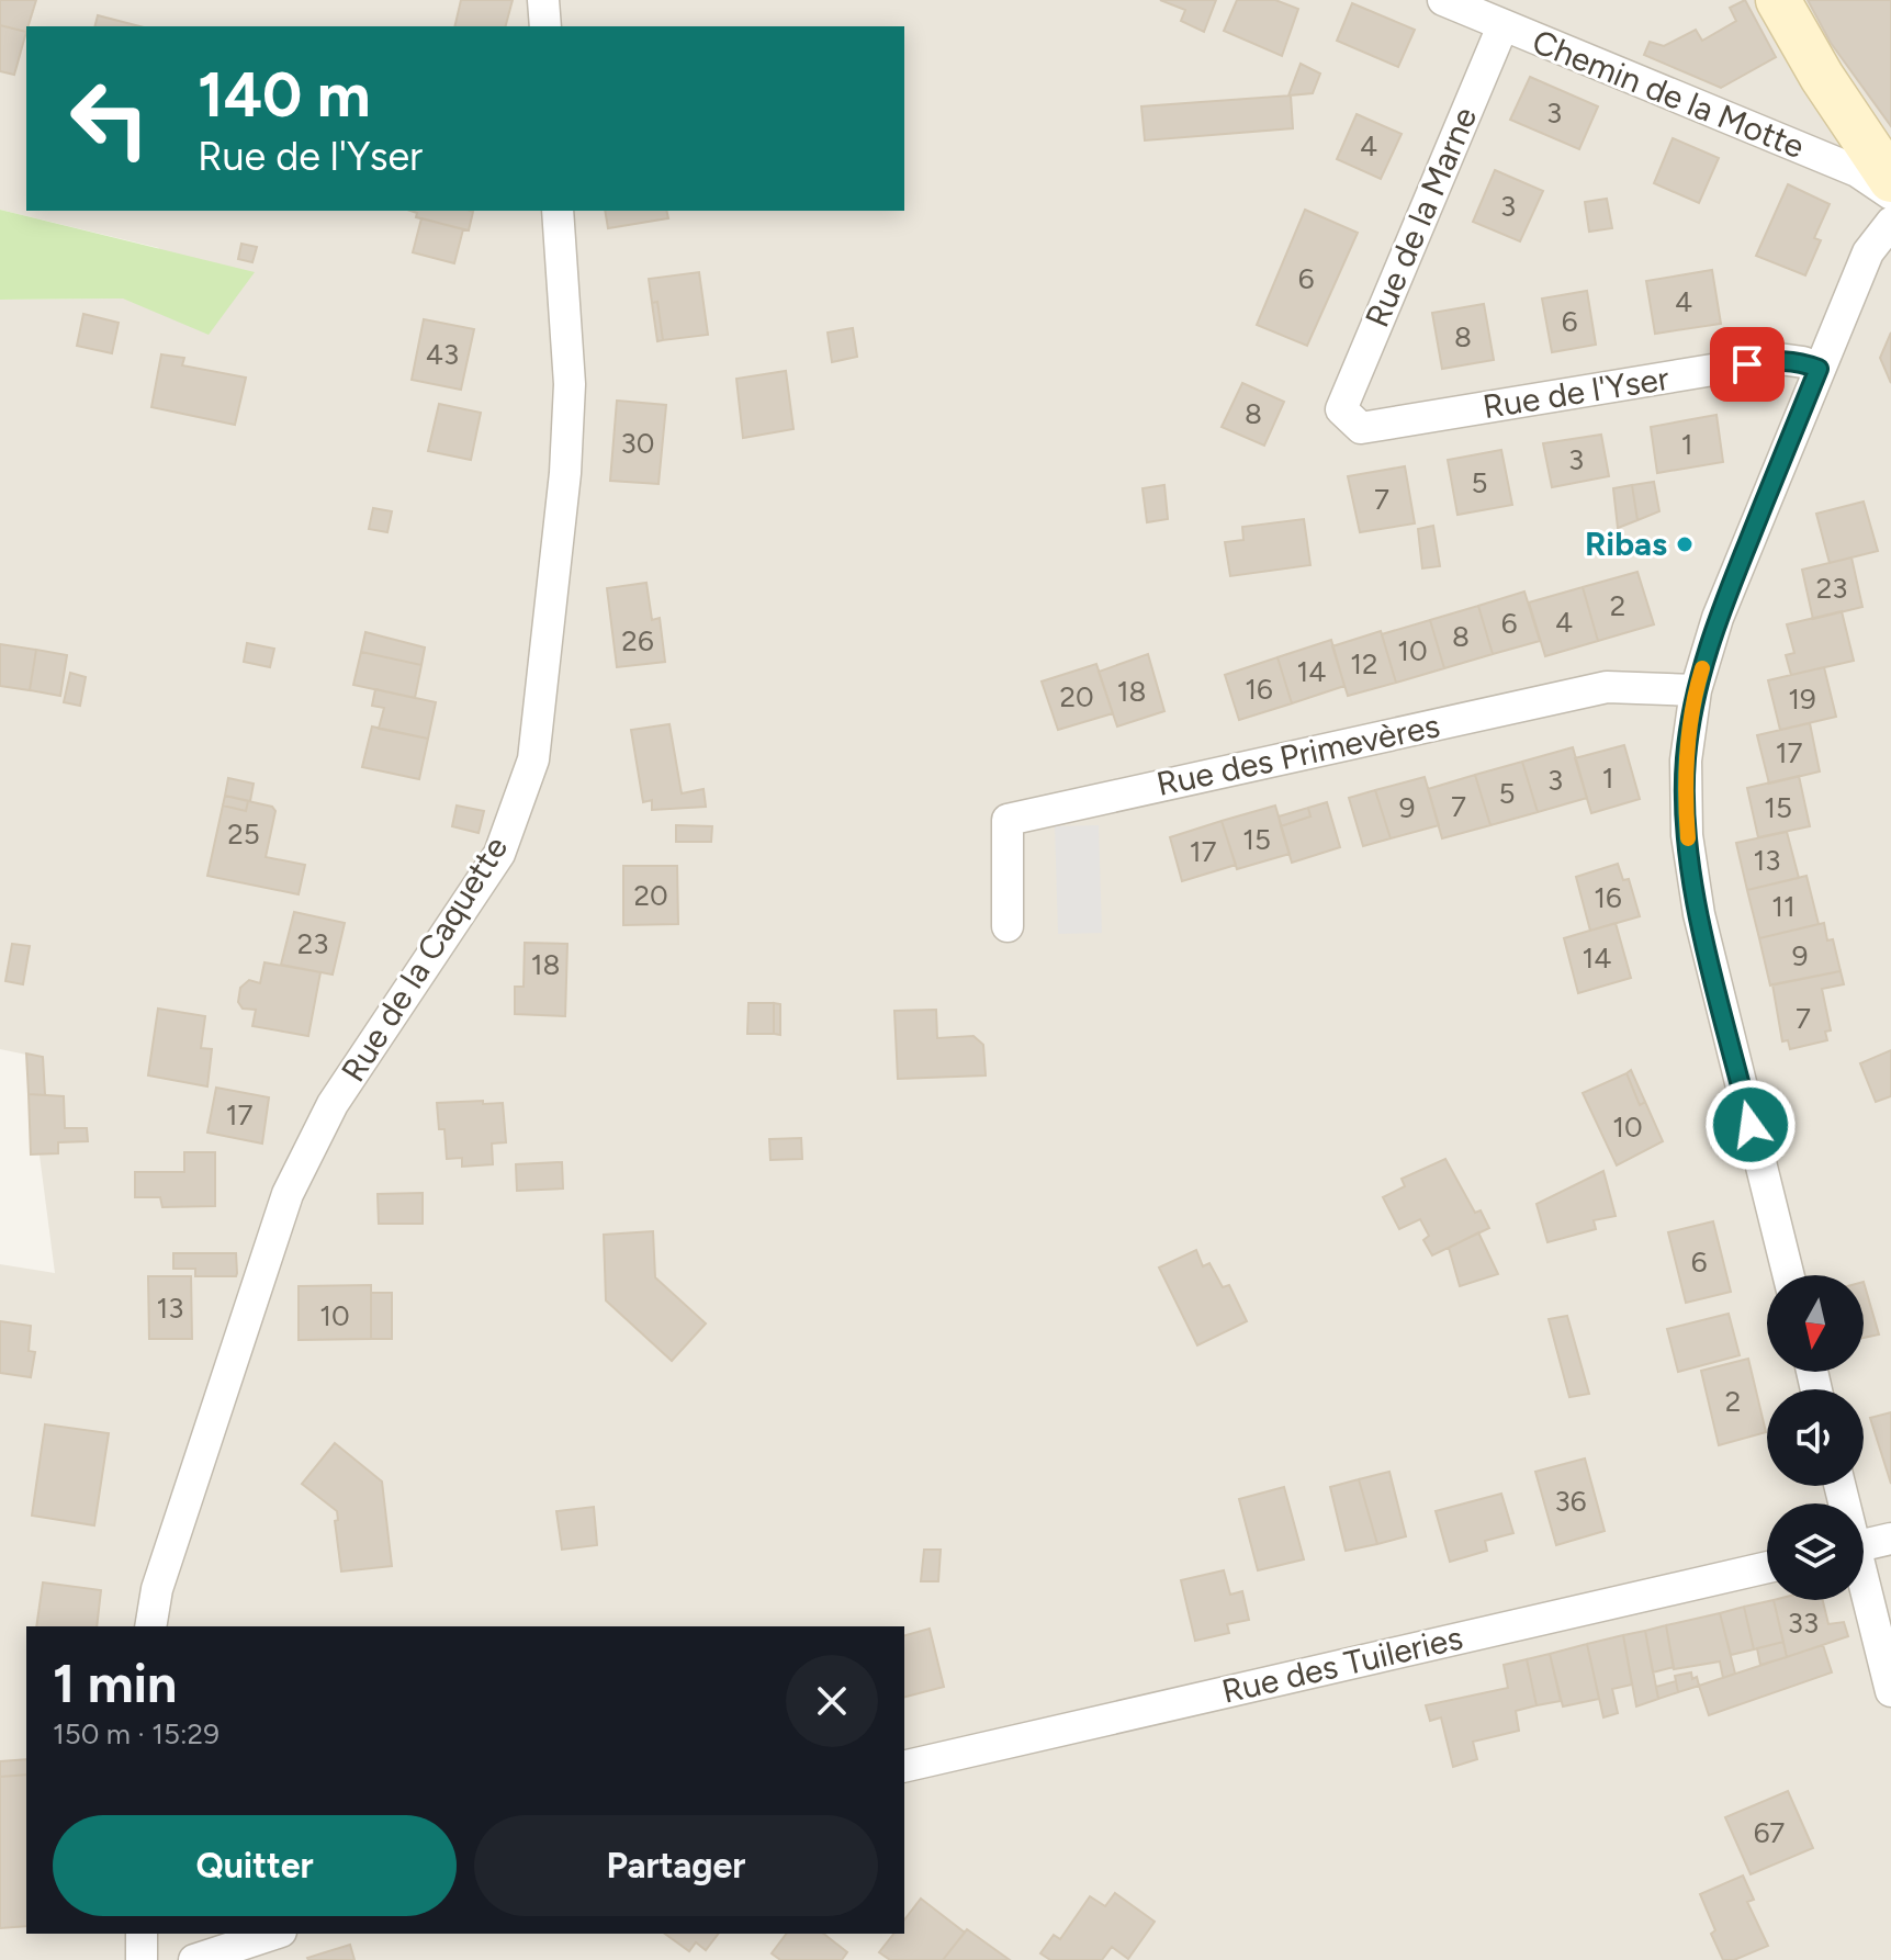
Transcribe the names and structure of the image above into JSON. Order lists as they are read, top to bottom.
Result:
{
  "streets": {
    "street": [
      "Chemin de la Motte",
      "Rue de la Marne",
      "Rue de l'Yser",
      "Rue des Primevères",
      "Rue de la Caquette",
      "Rue des Tuileries"
    ]
  },
  "crossings": [
    ["Chemin de la Motte", "Rue de la Marne"],
    ["Rue de la Marne", "Rue de l'Yser"]
  ],
  "places": ["Ribas"],
  "house_numbers": [
    "3",
    "4",
    "3",
    "6",
    "4",
    "6",
    "8",
    "43",
    "8",
    "30",
    "1",
    "3",
    "5",
    "7",
    "23",
    "2",
    "4",
    "6",
    "8",
    "26",
    "10",
    "12",
    "14",
    "16",
    "18",
    "20",
    "19",
    "17",
    "1",
    "3",
    "5",
    "7",
    "9",
    "15",
    "25",
    "15",
    "17",
    "13",
    "20",
    "16",
    "11",
    "23",
    "9",
    "14",
    "18",
    "7",
    "17",
    "10",
    "6",
    "13",
    "10",
    "2",
    "36",
    "33",
    "67"
  ],
  "north": "bottom",
  "page": {
    "turn": ["140 m", "Rue de l'Yser"],
    "heading": ["1 min", "150 m · 15:29"],
    "buttons": ["Quitter", "Partager"]
  }
}
